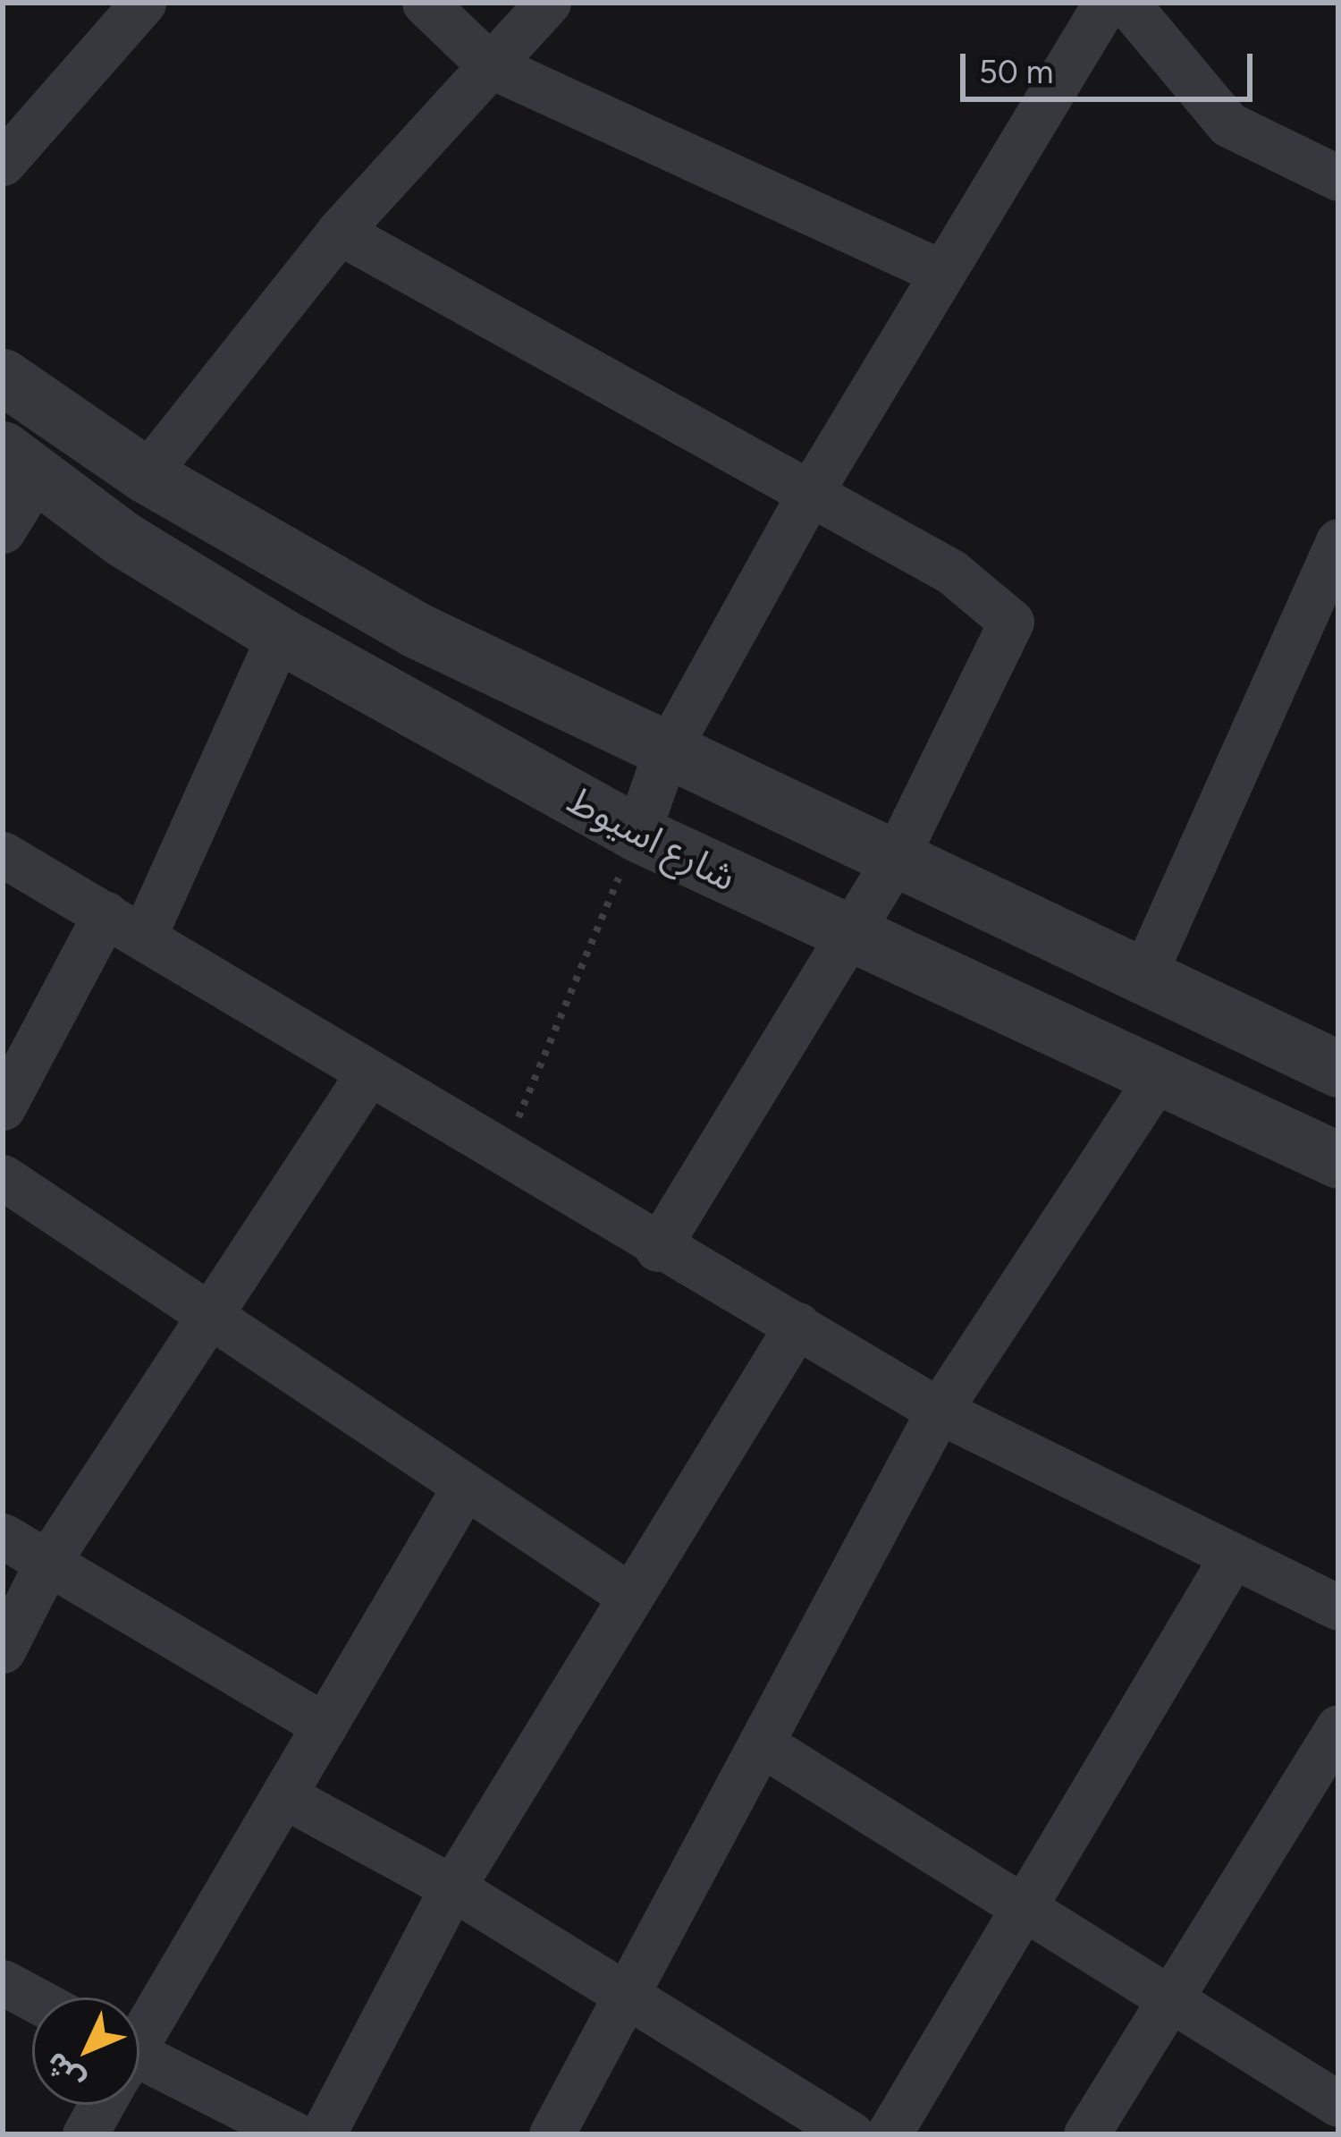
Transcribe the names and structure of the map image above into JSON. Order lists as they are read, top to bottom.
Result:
{
  "streets": {
    "street": ["شارع اسيوط"]
  },
  "scale_bar": "50 m",
  "north": "bottom left"
}
